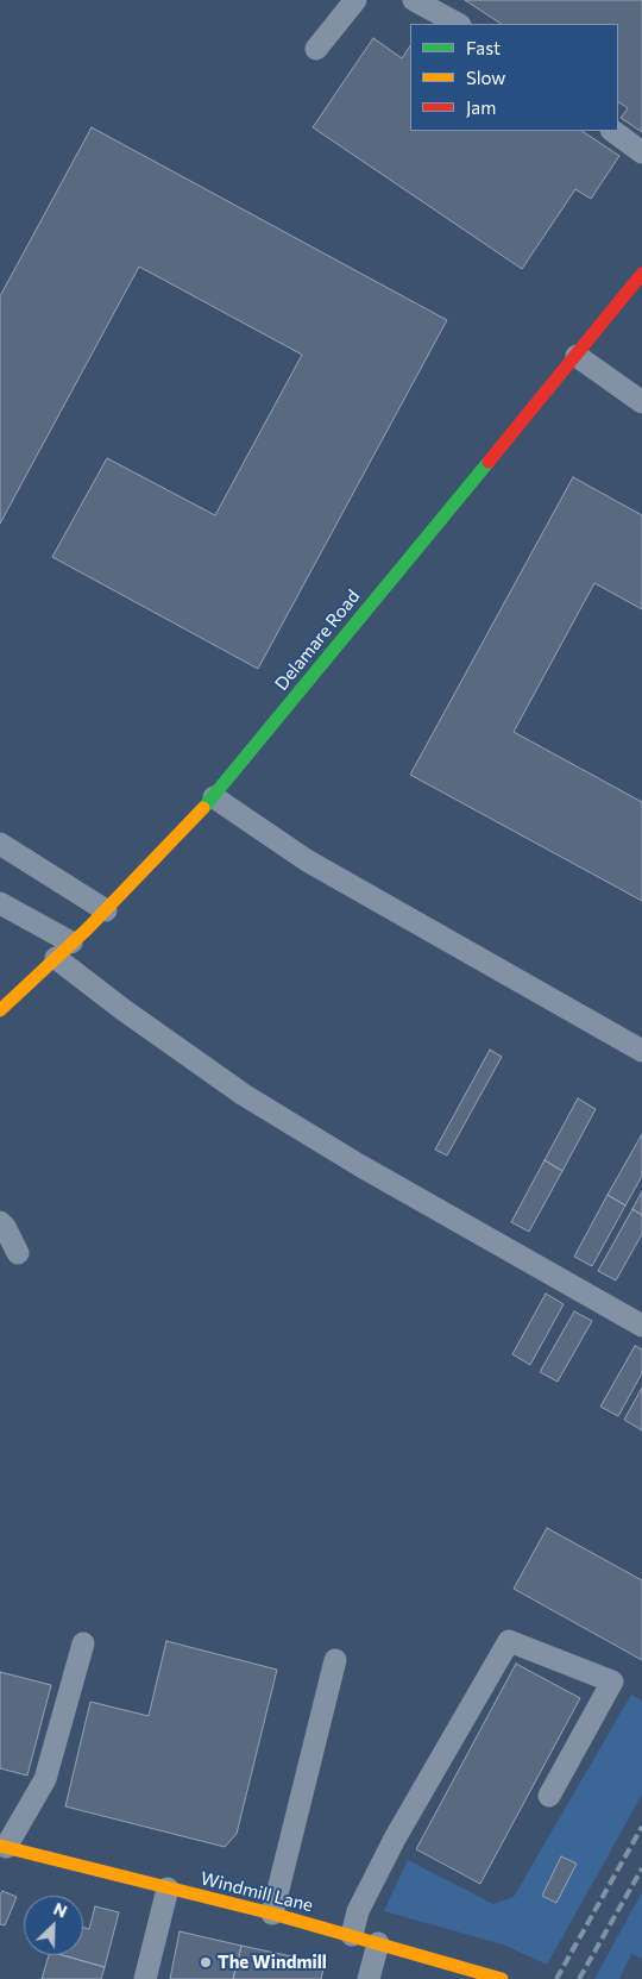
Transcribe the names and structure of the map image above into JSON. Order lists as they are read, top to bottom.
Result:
{
  "streets": {
    "street": ["Delamare Road", "Windmill Lane"]
  },
  "places": ["The Windmill"],
  "legend": ["Fast", "Slow", "Jam"],
  "north": "top right"
}
